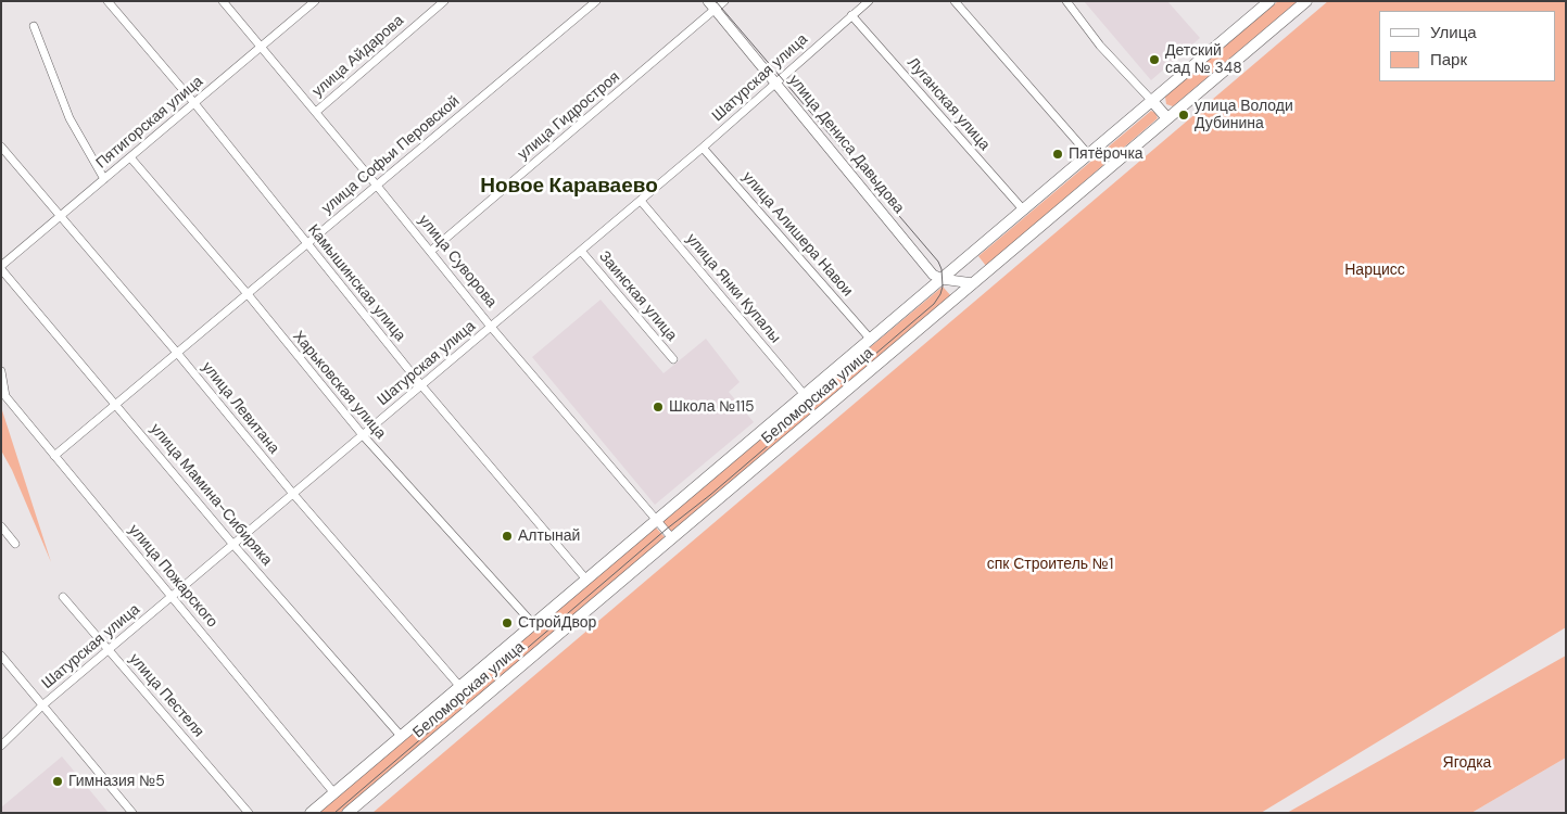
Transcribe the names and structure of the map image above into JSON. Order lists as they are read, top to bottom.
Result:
{
  "streets": {
    "main road": ["Беломорская улица"],
    "street": [
      "улица Айдарова",
      "Шатурская улица",
      "Луганская улица",
      "улица Гидростроя",
      "Пятигорская улица",
      "улица Дениса Давыдова",
      "улица Софьи Перовской",
      "улица Алишера Навои",
      "улица Суворова",
      "Камышинская улица",
      "улица Янки Купалы",
      "Заинская улица",
      "Харьковская улица",
      "улица Левитана",
      "улица Мамина-Сибиряка",
      "улица Пожарского",
      "улица Пестеля"
    ]
  },
  "crossings": [
    ["улица Айдарова", "улица Суворова"],
    ["Шатурская улица", "Луганская улица"],
    ["Шатурская улица", "улица Дениса Давыдова"],
    ["Шатурская улица", "улица Алишера Навои"],
    ["Шатурская улица", "улица Суворова"],
    ["Шатурская улица", "Камышинская улица"],
    ["Шатурская улица", "улица Янки Купалы"],
    ["Шатурская улица", "Заинская улица"],
    ["Шатурская улица", "Харьковская улица"],
    ["Шатурская улица", "улица Левитана"],
    ["Шатурская улица", "улица Мамина-Сибиряка"],
    ["Шатурская улица", "улица Пожарского"],
    ["Шатурская улица", "улица Пестеля"],
    ["Луганская улица", "Беломорская улица"],
    ["улица Гидростроя", "улица Дениса Давыдова"],
    ["улица Гидростроя", "улица Суворова"],
    ["Пятигорская улица", "улица Суворова"],
    ["Пятигорская улица", "Камышинская улица"],
    ["Пятигорская улица", "Харьковская улица"],
    ["Пятигорская улица", "улица Левитана"],
    ["Пятигорская улица", "улица Мамина-Сибиряка"],
    ["улица Дениса Давыдова", "Беломорская улица"],
    ["улица Софьи Перовской", "улица Суворова"],
    ["улица Софьи Перовской", "Камышинская улица"],
    ["улица Софьи Перовской", "Харьковская улица"],
    ["улица Софьи Перовской", "улица Левитана"],
    ["улица Софьи Перовской", "улица Мамина-Сибиряка"],
    ["улица Софьи Перовской", "улица Пожарского"],
    ["улица Алишера Навои", "Беломорская улица"],
    ["улица Суворова", "Беломорская улица"],
    ["Камышинская улица", "Беломорская улица"],
    ["улица Янки Купалы", "Беломорская улица"],
    ["Харьковская улица", "Беломорская улица"],
    ["Беломорская улица", "улица Левитана"],
    ["Беломорская улица", "улица Мамина-Сибиряка"],
    ["Беломорская улица", "улица Пожарского"]
  ],
  "districts": ["Новое Караваево"],
  "parks": ["Нарцисс", "спк Строитель №1", "Ягодка"],
  "places": [
    "Детский сад № 348",
    "улица Володи Дубинина",
    "Пятёрочка",
    "Школа №115",
    "Алтынай",
    "СтройДвор",
    "Гимназия №5"
  ],
  "legend": ["Улица", "Парк"]
}
